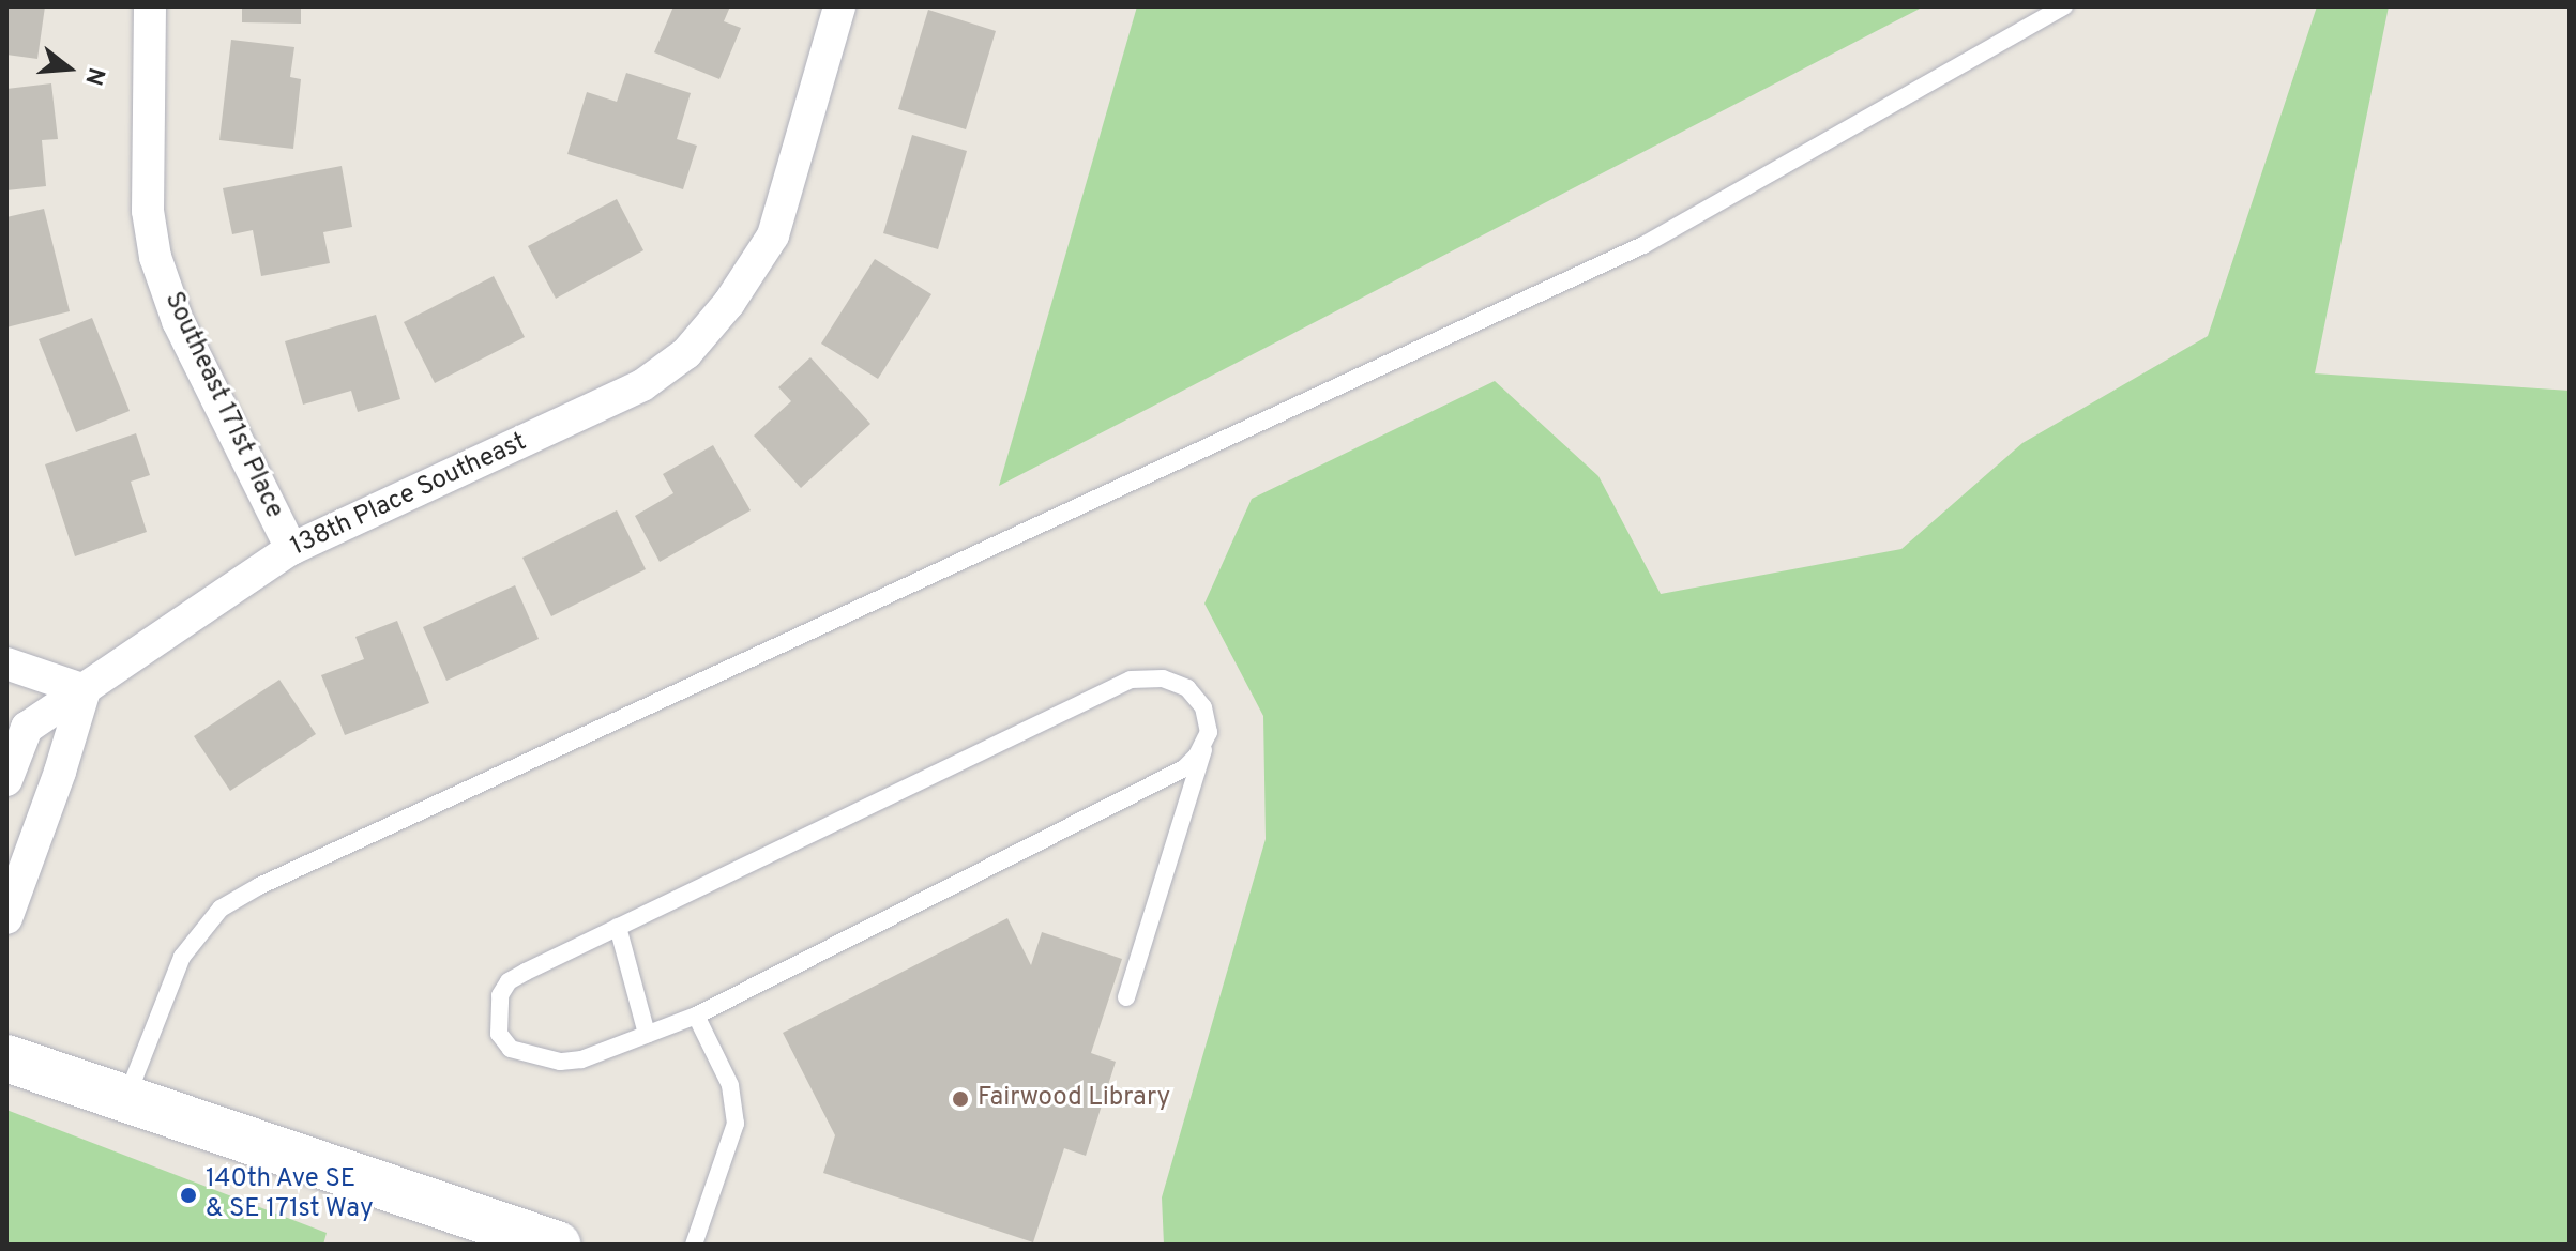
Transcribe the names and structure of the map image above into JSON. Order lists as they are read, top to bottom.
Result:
{
  "streets": {
    "street": ["Southeast 171st Place", "138th Place Southeast"]
  },
  "crossings": [
    ["Southeast 171st Place", "138th Place Southeast"]
  ],
  "places": ["Fairwood Library", "140th Ave SE & SE 171st Way"],
  "north": "right"
}
